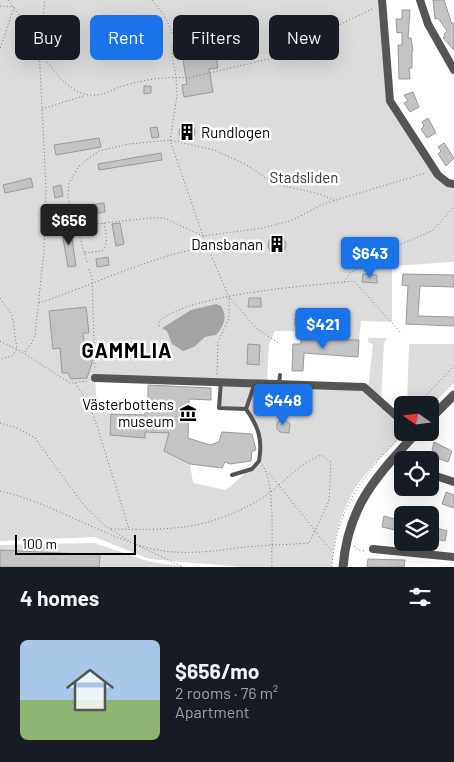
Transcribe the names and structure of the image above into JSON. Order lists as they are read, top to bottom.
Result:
{
  "districts": ["GAMMLIA"],
  "parks": ["Stadsliden"],
  "places": {
    "building": ["Rundlogen", "Dansbanan"],
    "museum": ["Västerbottens museum"]
  },
  "scale_bar": "100 m",
  "north": "left",
  "page": {
    "chip": [
      "Buy",
      "Rent",
      "Filters",
      "New"
    ],
    "price": [
      "$656",
      "$643",
      "$421",
      "$448"
    ],
    "scale": "100 m",
    "heading": "4 homes",
    "list": [
      {
        "name": "$656/mo",
        "note": "2 rooms · 76 m² · Apartment"
      }
    ]
  }
}
